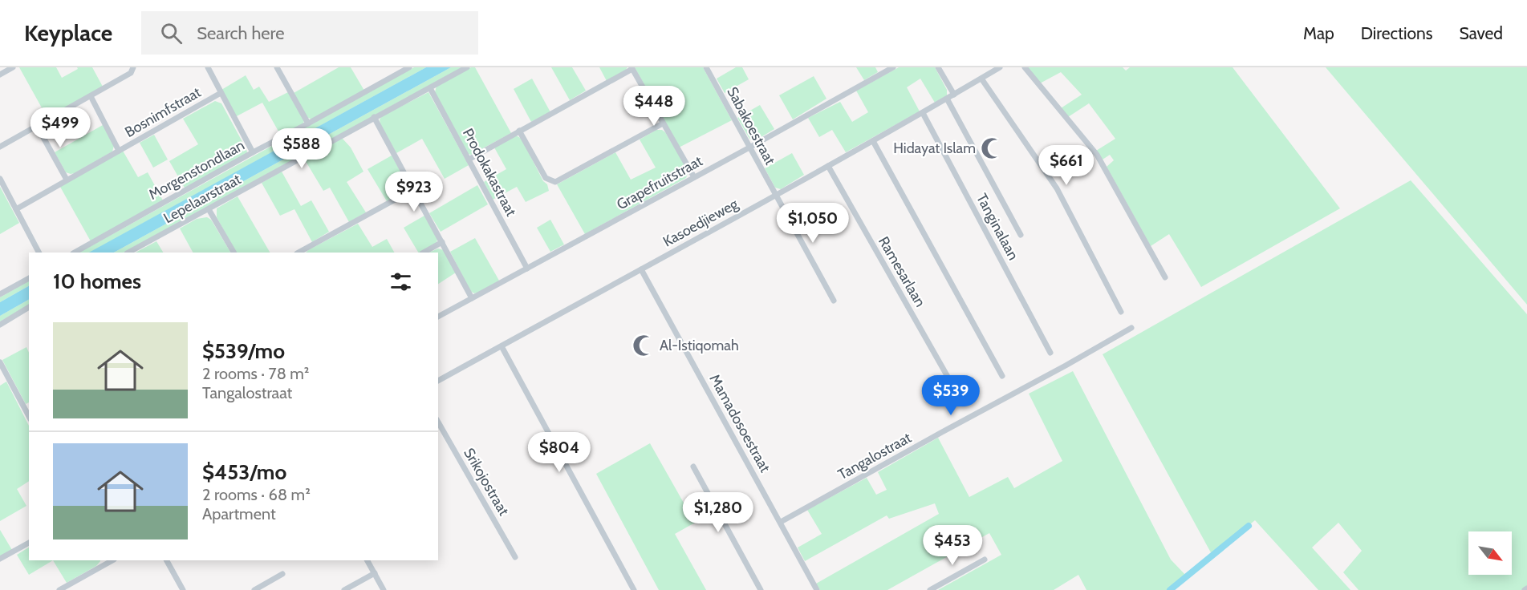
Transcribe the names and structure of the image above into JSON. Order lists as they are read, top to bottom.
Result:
{
  "streets": {
    "street": [
      "Bosnimfstraat",
      "Sabakoestraat",
      "Morgenstondlaan",
      "Prodokakastraat",
      "Grapefruitstraat",
      "Lepelaarstraat",
      "Kasoedjieweg",
      "Tanginalaan",
      "Ramesarlaan",
      "Mamadosoestraat",
      "Tangalostraat",
      "Srikojostraat"
    ]
  },
  "crossings": [
    ["Sabakoestraat", "Grapefruitstraat"],
    ["Sabakoestraat", "Kasoedjieweg"],
    ["Prodokakastraat", "Grapefruitstraat"],
    ["Prodokakastraat", "Lepelaarstraat"],
    ["Kasoedjieweg", "Tanginalaan"],
    ["Kasoedjieweg", "Ramesarlaan"],
    ["Kasoedjieweg", "Mamadosoestraat"],
    ["Mamadosoestraat", "Tangalostraat"]
  ],
  "places": {
    "mosque": ["Hidayat Islam", "Al-Istiqomah"]
  },
  "north": "bottom right",
  "page": {
    "header": "Keyplace",
    "search": "Search here",
    "nav": ["Map", "Directions", "Saved"],
    "price": [
      "$448",
      "$499",
      "$588",
      "$661",
      "$923",
      "$1,050",
      "$539",
      "$804",
      "$1,280",
      "$453"
    ],
    "heading": "10 homes",
    "list": [
      {
        "name": "$539/mo",
        "note": "2 rooms · 78 m² · Tangalostraat"
      },
      {
        "name": "$453/mo",
        "note": "2 rooms · 68 m² · Apartment"
      }
    ]
  }
}
